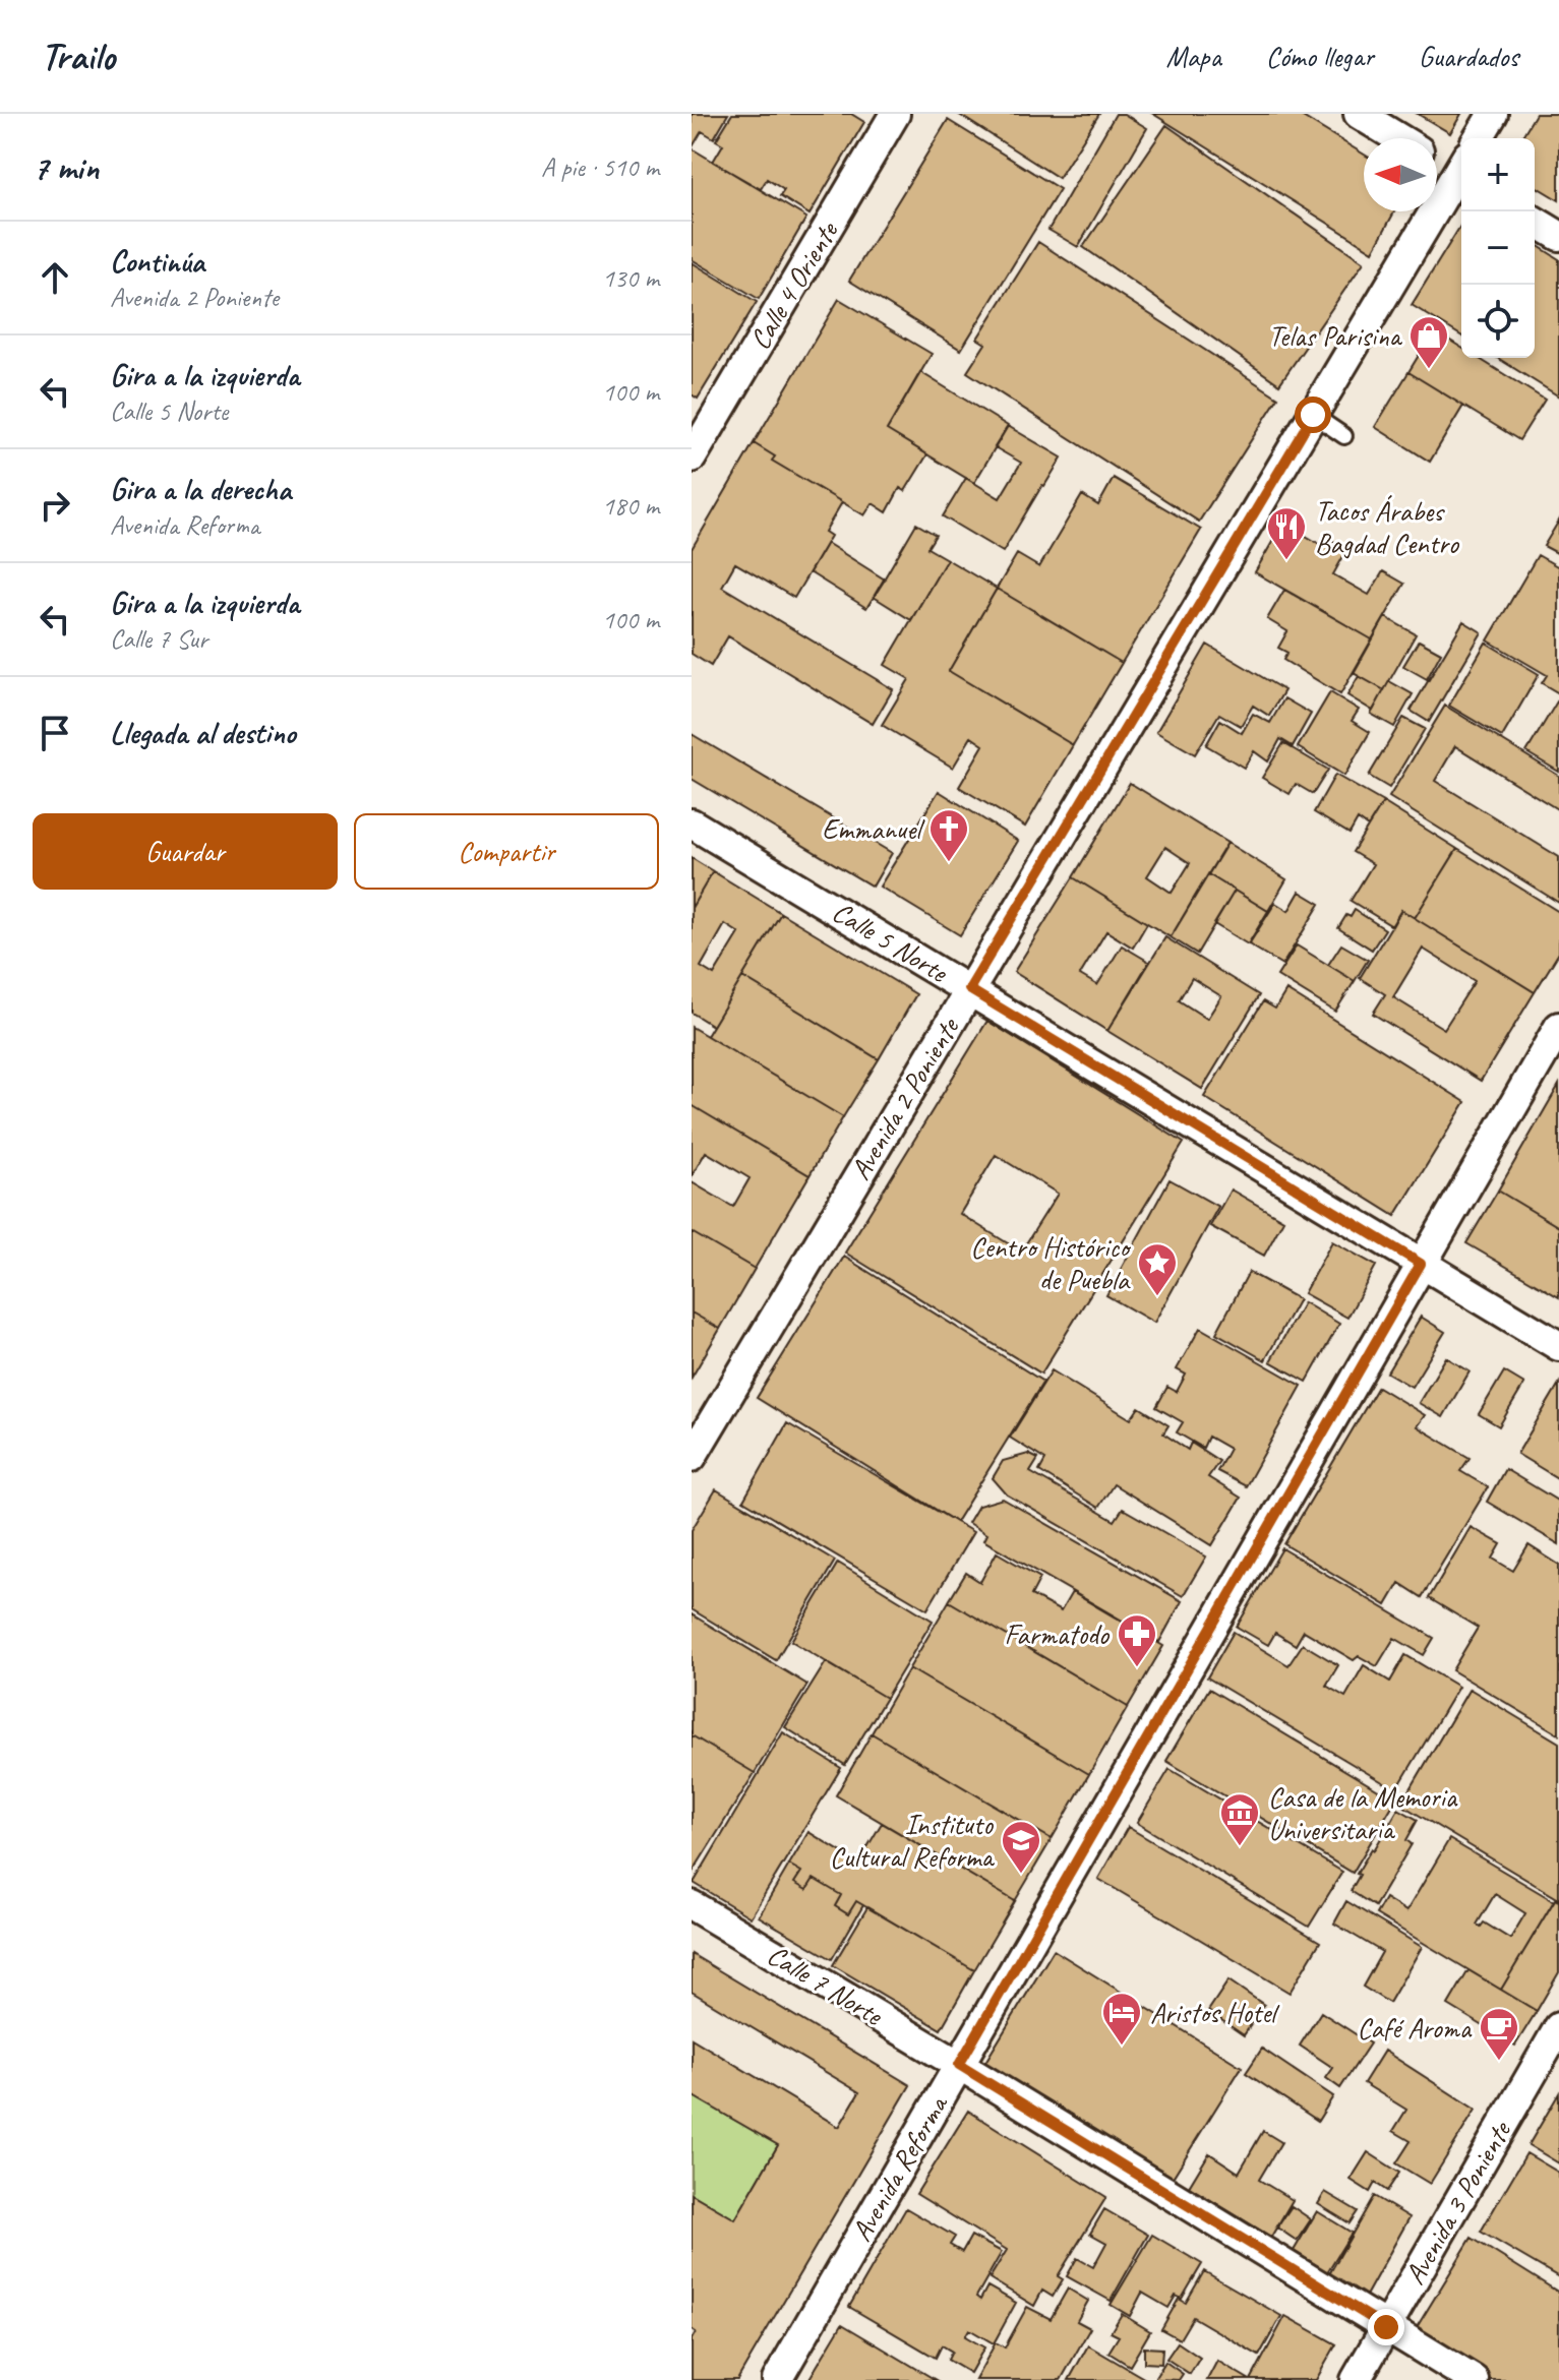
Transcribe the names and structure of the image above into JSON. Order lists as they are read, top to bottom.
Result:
{
  "streets": {
    "street": [
      "Calle 4 Oriente",
      "Calle 5 Norte",
      "Avenida 2 Poniente",
      "Calle 7 Norte",
      "Avenida Reforma",
      "Avenida 3 Poniente"
    ]
  },
  "crossings": [
    ["Calle 5 Norte", "Avenida 2 Poniente"],
    ["Calle 5 Norte", "Avenida Reforma"],
    ["Calle 7 Norte", "Avenida Reforma"],
    ["Calle 7 Norte", "Avenida 3 Poniente"]
  ],
  "places": {
    "shop": ["Telas Parisina"],
    "restaurant": ["Tacos Árabes Bagdad Centro"],
    "church": ["Emmanuel"],
    "place": ["Centro Histórico de Puebla"],
    "pharmacy": ["Farmatodo"],
    "museum": ["Casa de la Memoria Universitaria"],
    "school or university": ["Instituto Cultural Reforma"],
    "hotel": ["Aristos Hotel"],
    "cafe": ["Café Aroma"]
  },
  "north": "left",
  "page": {
    "header": "Trailo",
    "nav": ["Mapa", "Cómo llegar", "Guardados"],
    "heading": ["7 min", "A pie · 510 m"],
    "map_buttons": ["+", "−"],
    "list": [
      ["Continúa", "Avenida 2 Poniente", "130 m"],
      ["Gira a la izquierda", "Calle 5 Norte", "100 m"],
      ["Gira a la derecha", "Avenida Reforma", "180 m"],
      ["Gira a la izquierda", "Calle 7 Sur", "100 m"],
      "Llegada al destino"
    ],
    "buttons": ["Guardar", "Compartir"]
  }
}
